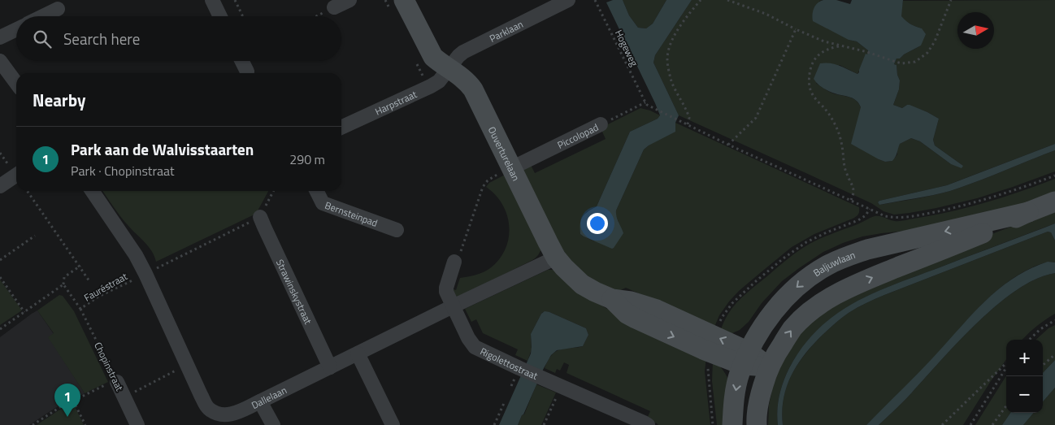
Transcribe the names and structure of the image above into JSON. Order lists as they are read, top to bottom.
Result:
{
  "streets": {
    "main road": ["Ouverturelaan", "Baljuwlaan"],
    "street": [
      "Parklaan",
      "Harpstraat",
      "Piccolopad",
      "Bernsteinpad",
      "Strawinskystraat",
      "Rigolettostraat",
      "Chopinstraat",
      "Dallelaan"
    ],
    "path": ["Hogeweg", "Fauréstraat"]
  },
  "crossings": [
    ["Parklaan", "Harpstraat"],
    ["Parklaan", "Ouverturelaan"],
    ["Hogeweg", "Piccolopad"],
    ["Harpstraat", "Ouverturelaan"],
    ["Piccolopad", "Ouverturelaan"],
    ["Ouverturelaan", "Baljuwlaan"],
    ["Ouverturelaan", "Dallelaan"],
    ["Fauréstraat", "Strawinskystraat"],
    ["Fauréstraat", "Chopinstraat"],
    ["Fauréstraat", "Dallelaan"],
    ["Strawinskystraat", "Dallelaan"],
    ["Rigolettostraat", "Dallelaan"]
  ],
  "north": "right",
  "page": {
    "search": "Search here",
    "heading": "Nearby",
    "list": [
      {
        "mark": "1",
        "name": "Park aan de Walvisstaarten",
        "note": "Park · Chopinstraat",
        "value": "290 m"
      }
    ],
    "map_buttons": ["+", "−"],
    "pins": "1"
  }
}
